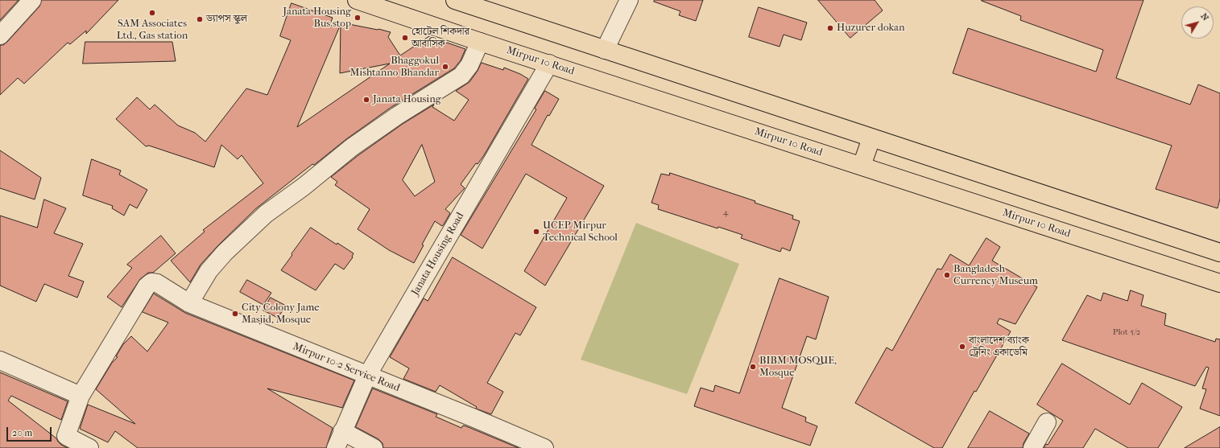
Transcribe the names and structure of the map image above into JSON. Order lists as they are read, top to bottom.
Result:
{
  "streets": {
    "main road": ["Mirpur 10 Road"],
    "street": ["Janata Housing Road", "Mirpur 10-2 Service Road"]
  },
  "crossings": [
    ["Mirpur 10 Road", "Janata Housing Road"],
    ["Janata Housing Road", "Mirpur 10-2 Service Road"]
  ],
  "places": [
    "SAM Associates Ltd., Gas station",
    "Janata Housing Bus stop",
    "ড্যাপস স্কুল",
    "Huzurer dokan",
    "হোটেল শিকদার আবাসিক",
    "Bhaggokul Mishtanno Bhandar",
    "Janata Housing",
    "UCEP Mirpur Technical School",
    "Bangladesh Currency Museum",
    "City Colony Jame Masjid, Mosque",
    "বাংলাদেশ ব্যাংক ট্রেনিং একাডেমি",
    "BIBM MOSQUE, Mosque"
  ],
  "house_numbers": ["4", "Plot 5/2"],
  "scale_bar": "20 m",
  "north": "top right"
}
